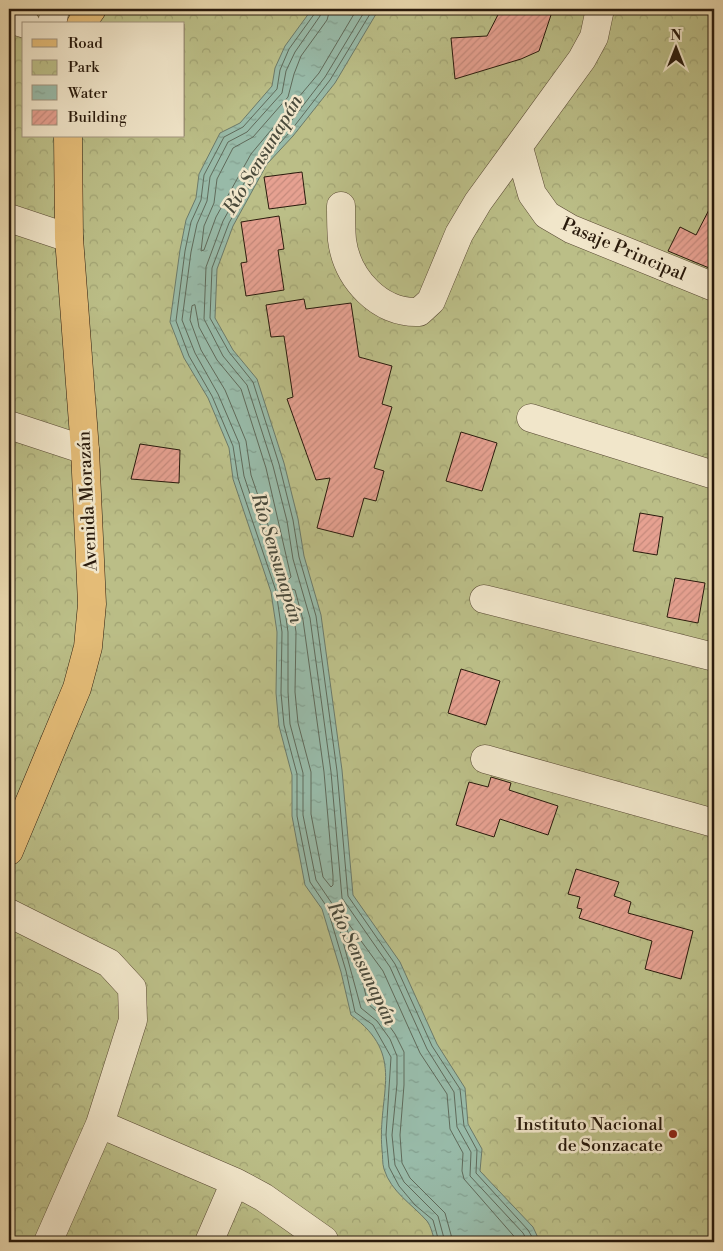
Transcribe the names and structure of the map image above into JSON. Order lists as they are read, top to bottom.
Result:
{
  "streets": {
    "main road": ["Avenida Morazán"],
    "street": ["Pasaje Principal"]
  },
  "water": ["Río Sensunapán"],
  "places": ["Instituto Nacional de Sonzacate"],
  "legend": [
    "Road",
    "Park",
    "Water",
    "Building"
  ],
  "north": "top"
}
